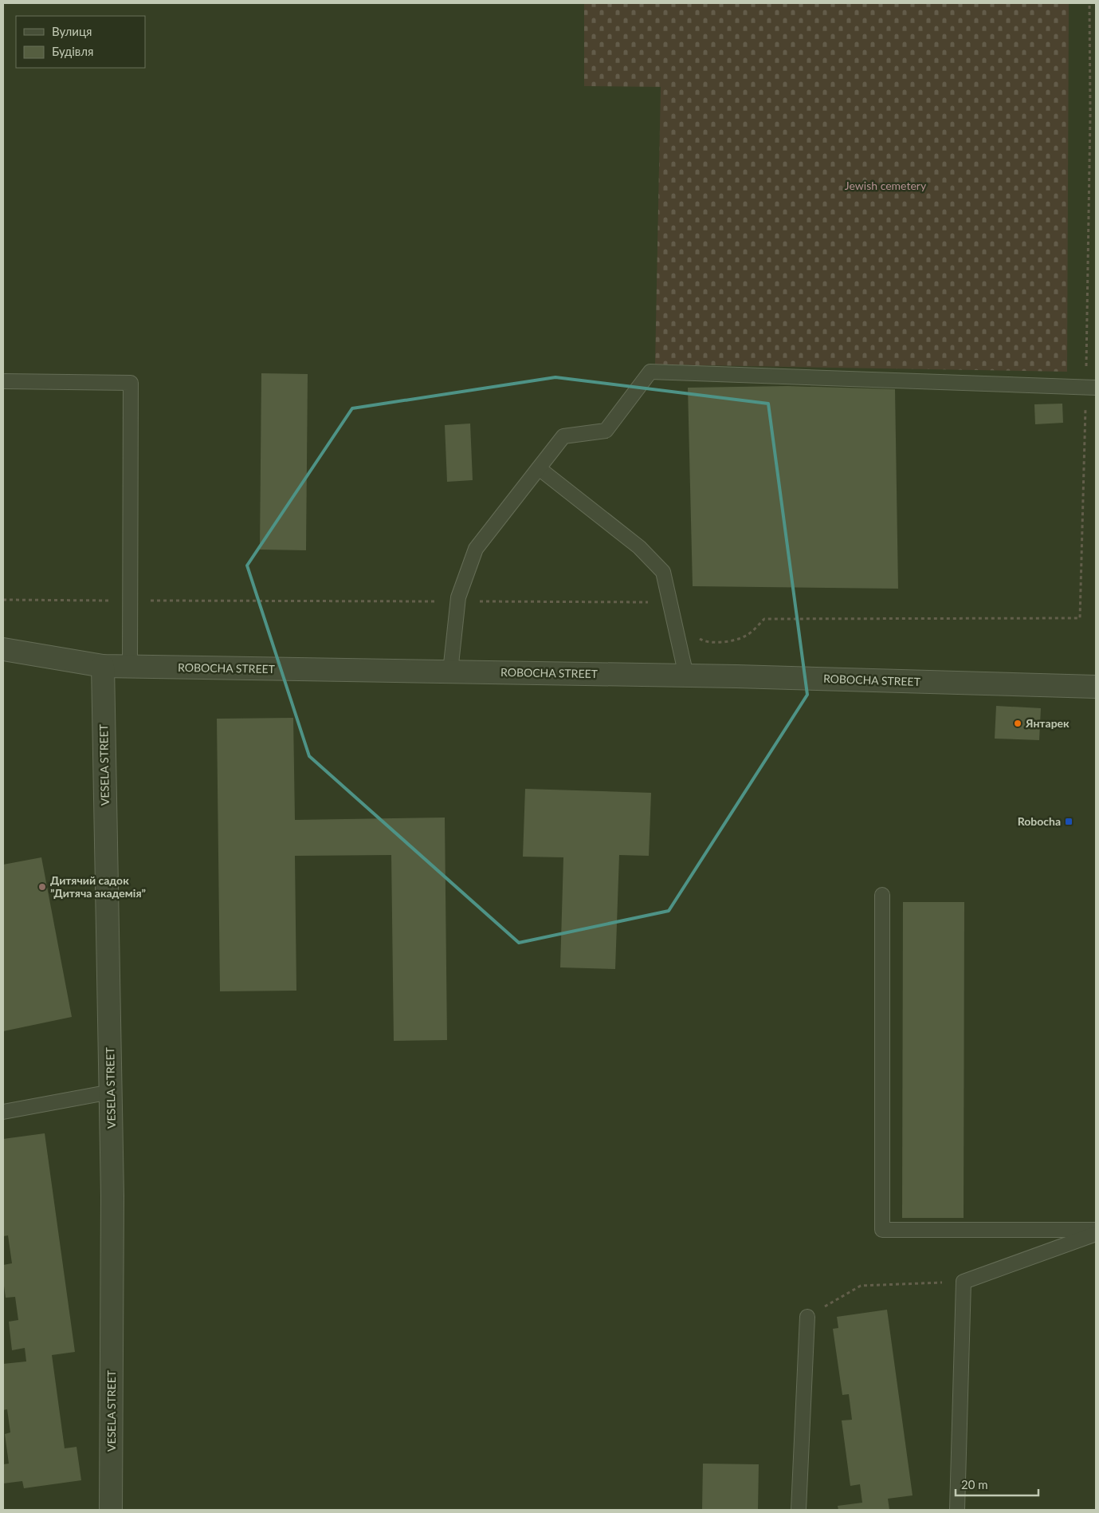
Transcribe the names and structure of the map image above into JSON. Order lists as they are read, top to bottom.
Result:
{
  "streets": {
    "street": ["ROBOCHA STREET", "VESELA STREET"]
  },
  "crossings": [
    ["ROBOCHA STREET", "VESELA STREET"]
  ],
  "parks": ["Jewish cemetery"],
  "places": {
    "other": ["Янтарек", "Дитячий садок ”Дитяча академія”"],
    "transit": ["Robocha"]
  },
  "legend": ["Вулиця", "Будівля"],
  "scale_bar": "20 m"
}
